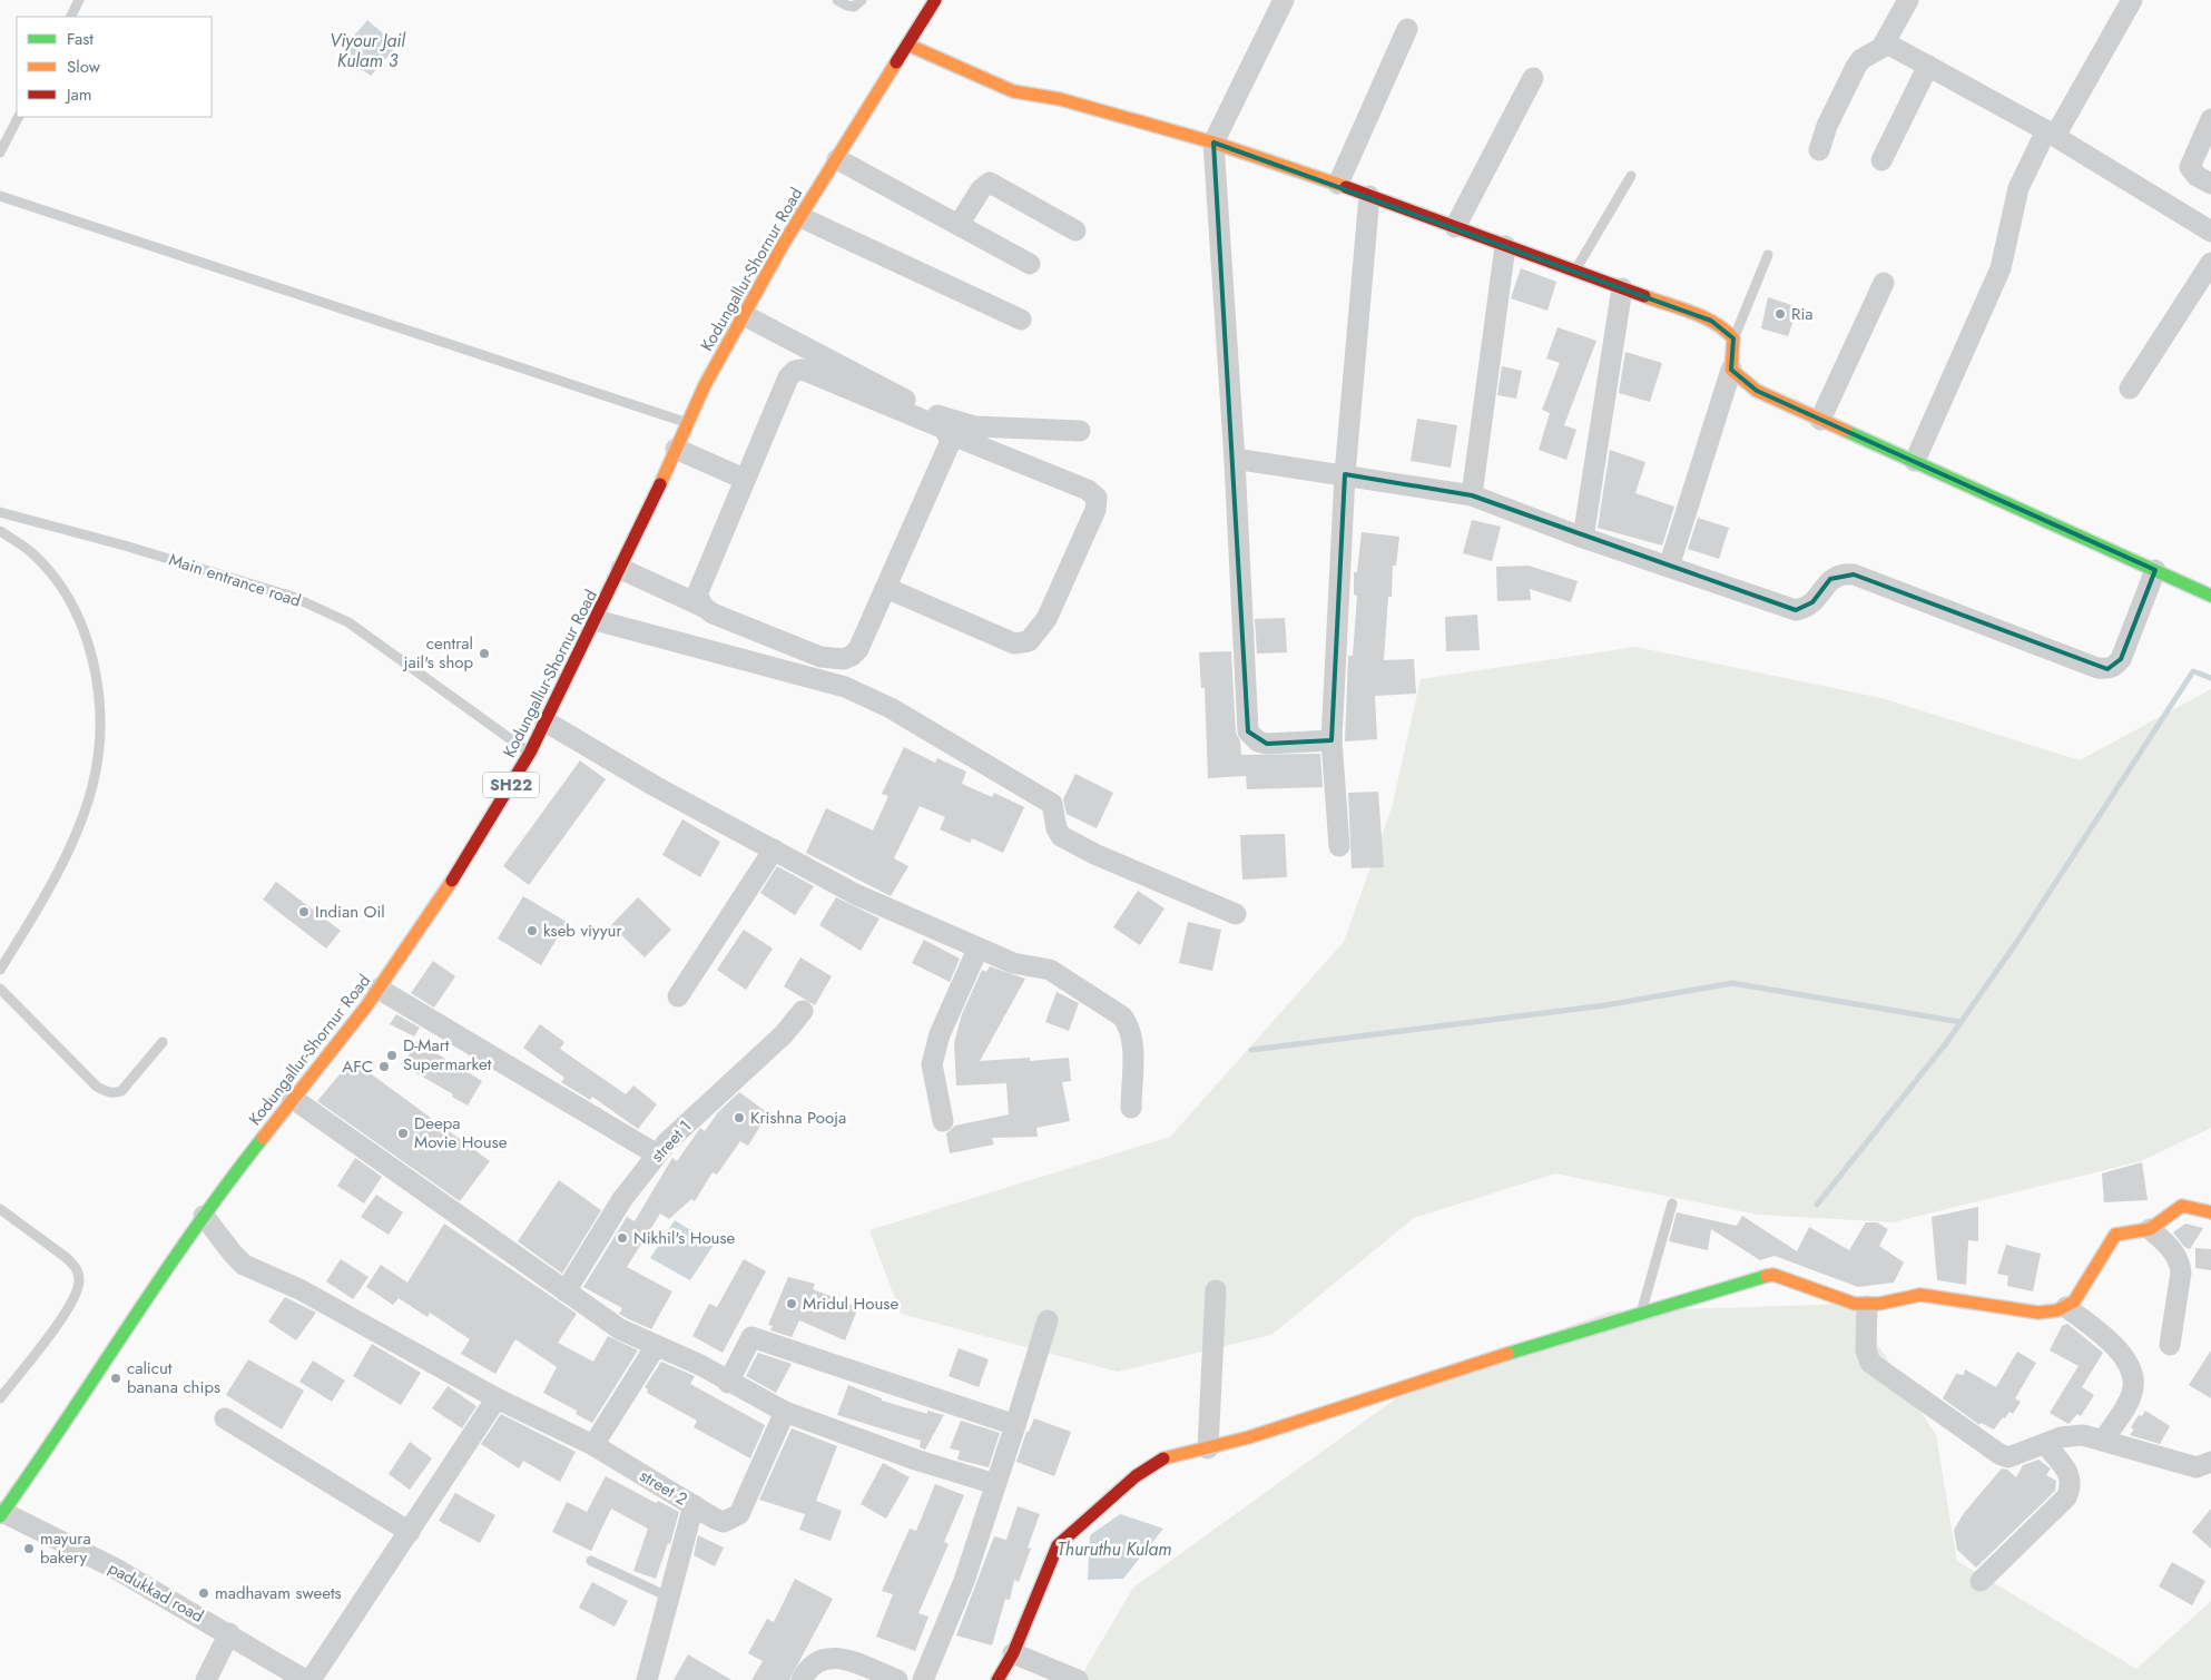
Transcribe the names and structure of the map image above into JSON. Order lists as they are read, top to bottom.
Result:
{
  "streets": {
    "street": [
      "Kodungallur-Shornur Road",
      "SH22",
      "street 1",
      "street 2",
      "padukkad road"
    ],
    "lane": ["Main entrance road"]
  },
  "crossings": [
    ["Kodungallur-Shornur Road", "Main entrance road"],
    ["Kodungallur-Shornur Road", "street 2"],
    ["Kodungallur-Shornur Road", "padukkad road"]
  ],
  "water": ["Viyour Jail Kulam 3", "Thuruthu Kulam"],
  "places": [
    "Ria",
    "central jail's shop",
    "Indian Oil",
    "kseb viyyur",
    "D-Mart Supermarket",
    "AFC",
    "Krishna Pooja",
    "Deepa Movie House",
    "Nikhil's House",
    "Mridul House",
    "calicut banana chips",
    "mayura bakery",
    "madhavam sweets"
  ],
  "legend": ["Fast", "Slow", "Jam"]
}
